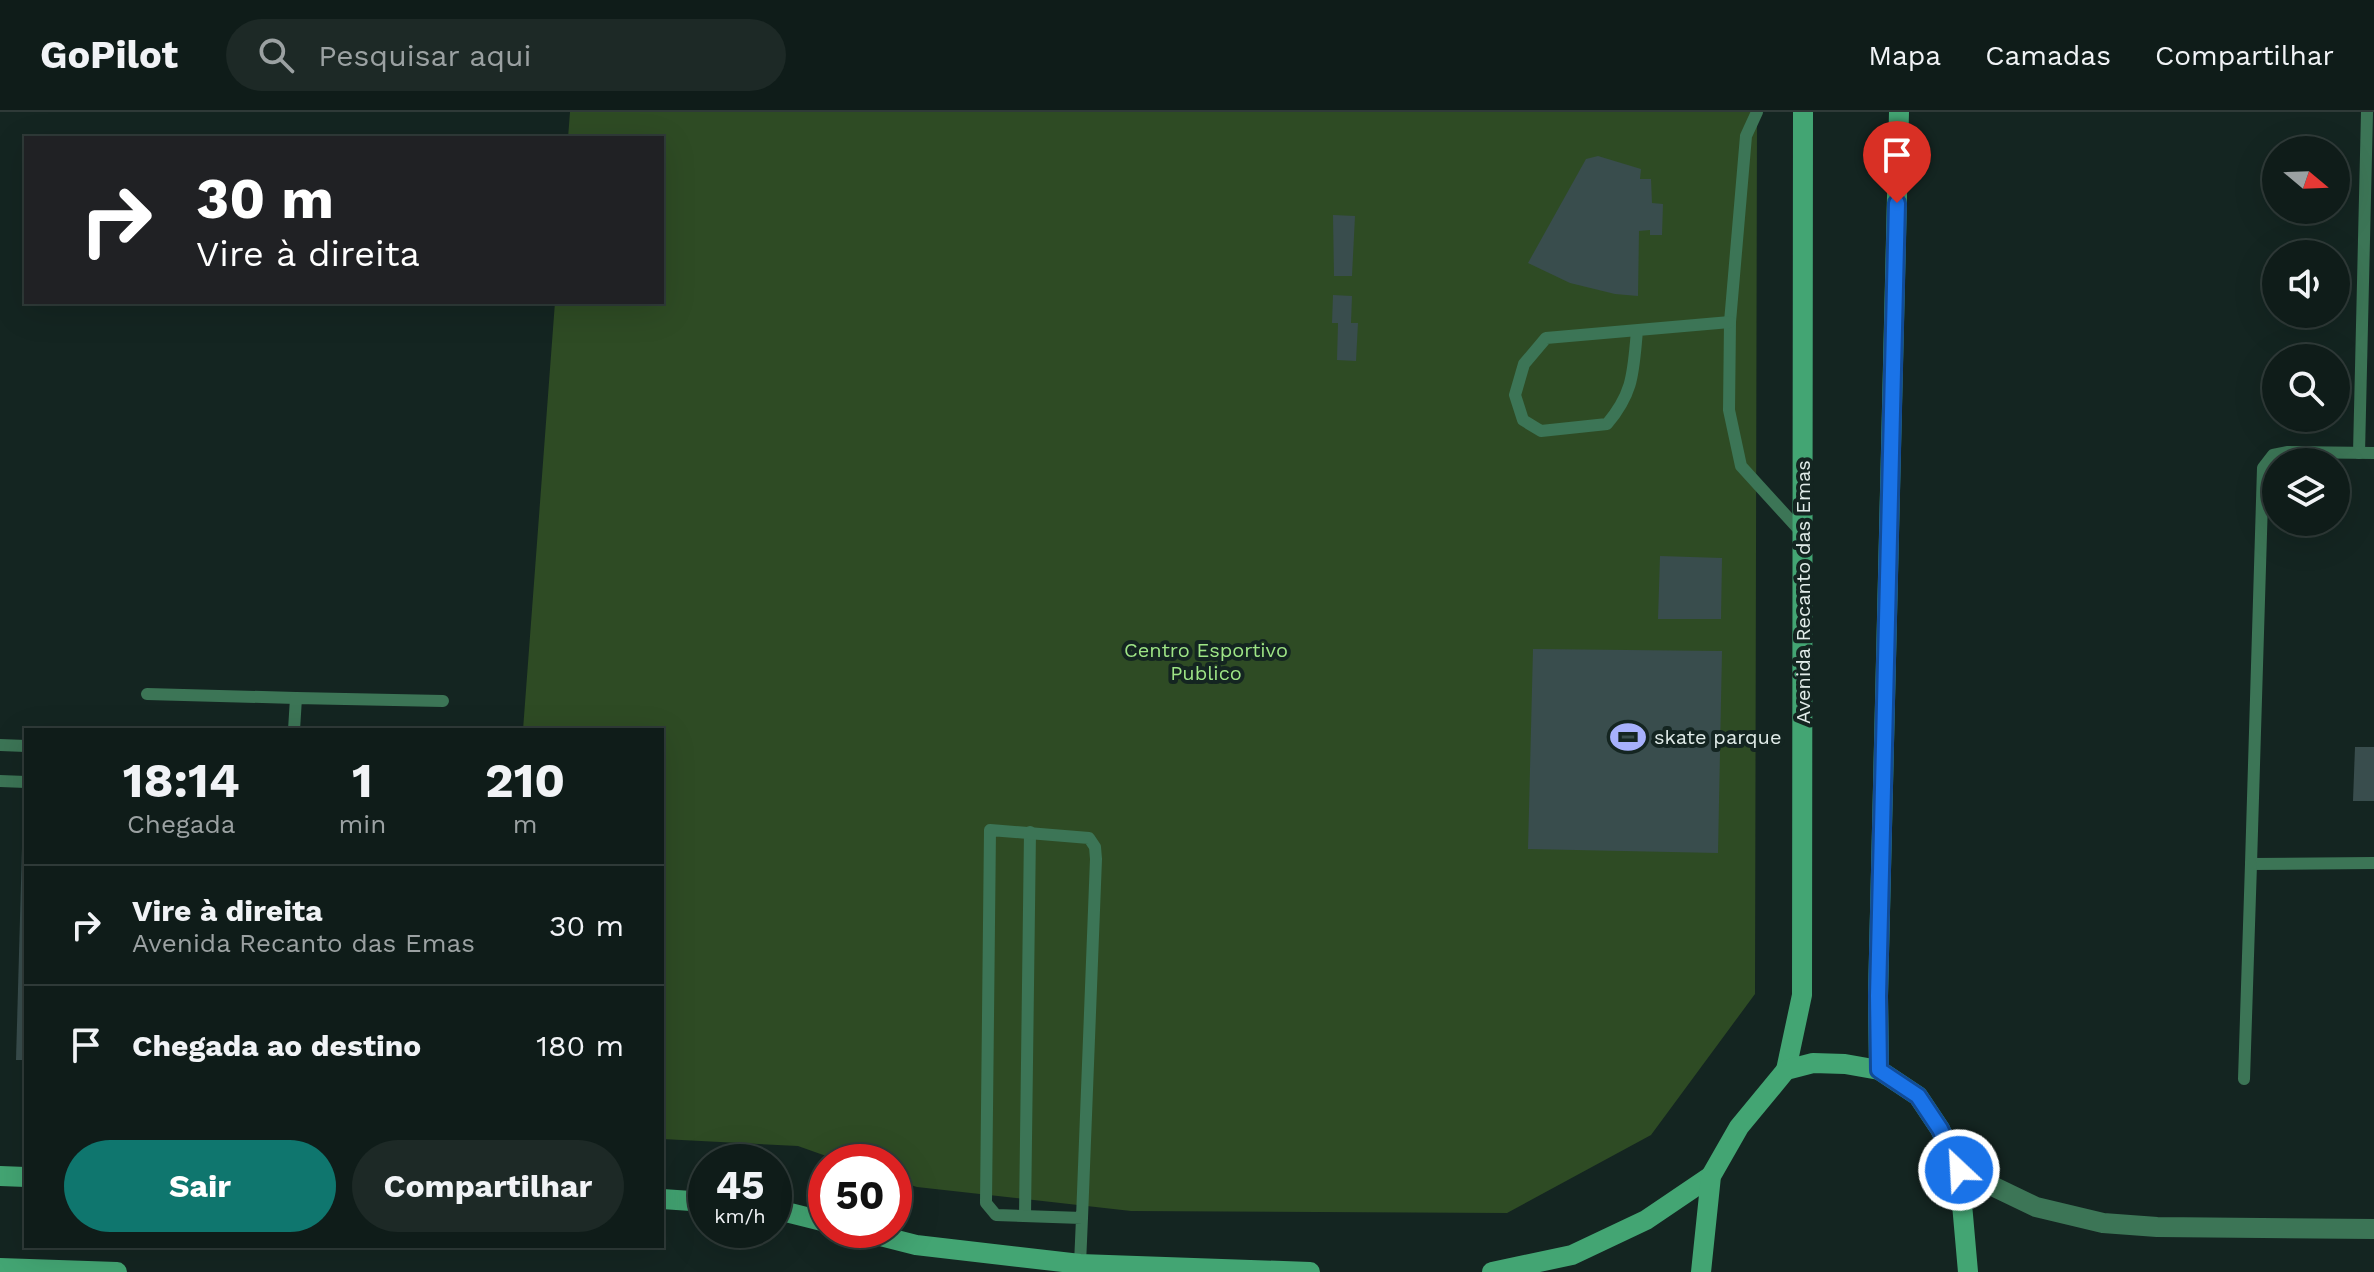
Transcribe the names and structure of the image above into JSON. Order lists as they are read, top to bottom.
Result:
{
  "streets": {
    "main road": ["Avenida Recanto das Emas"]
  },
  "parks": ["Centro Esportivo Publico"],
  "places": {
    "sports": ["skate parque"]
  },
  "north": "right",
  "page": {
    "header": "GoPilot",
    "search": "Pesquisar aqui",
    "nav": ["Mapa", "Camadas", "Compartilhar"],
    "turn": ["30 m", "Vire à direita"],
    "eta": [
      "18:14",
      "Chegada",
      "1",
      "min",
      "210",
      "m"
    ],
    "list": [
      {
        "name": "Vire à direita",
        "note": "Avenida Recanto das Emas",
        "value": "30 m"
      },
      {
        "name": "Chegada ao destino",
        "value": "180 m"
      }
    ],
    "buttons": ["Sair", "Compartilhar"],
    "speed": "45 km/h",
    "limit": "50"
  }
}
